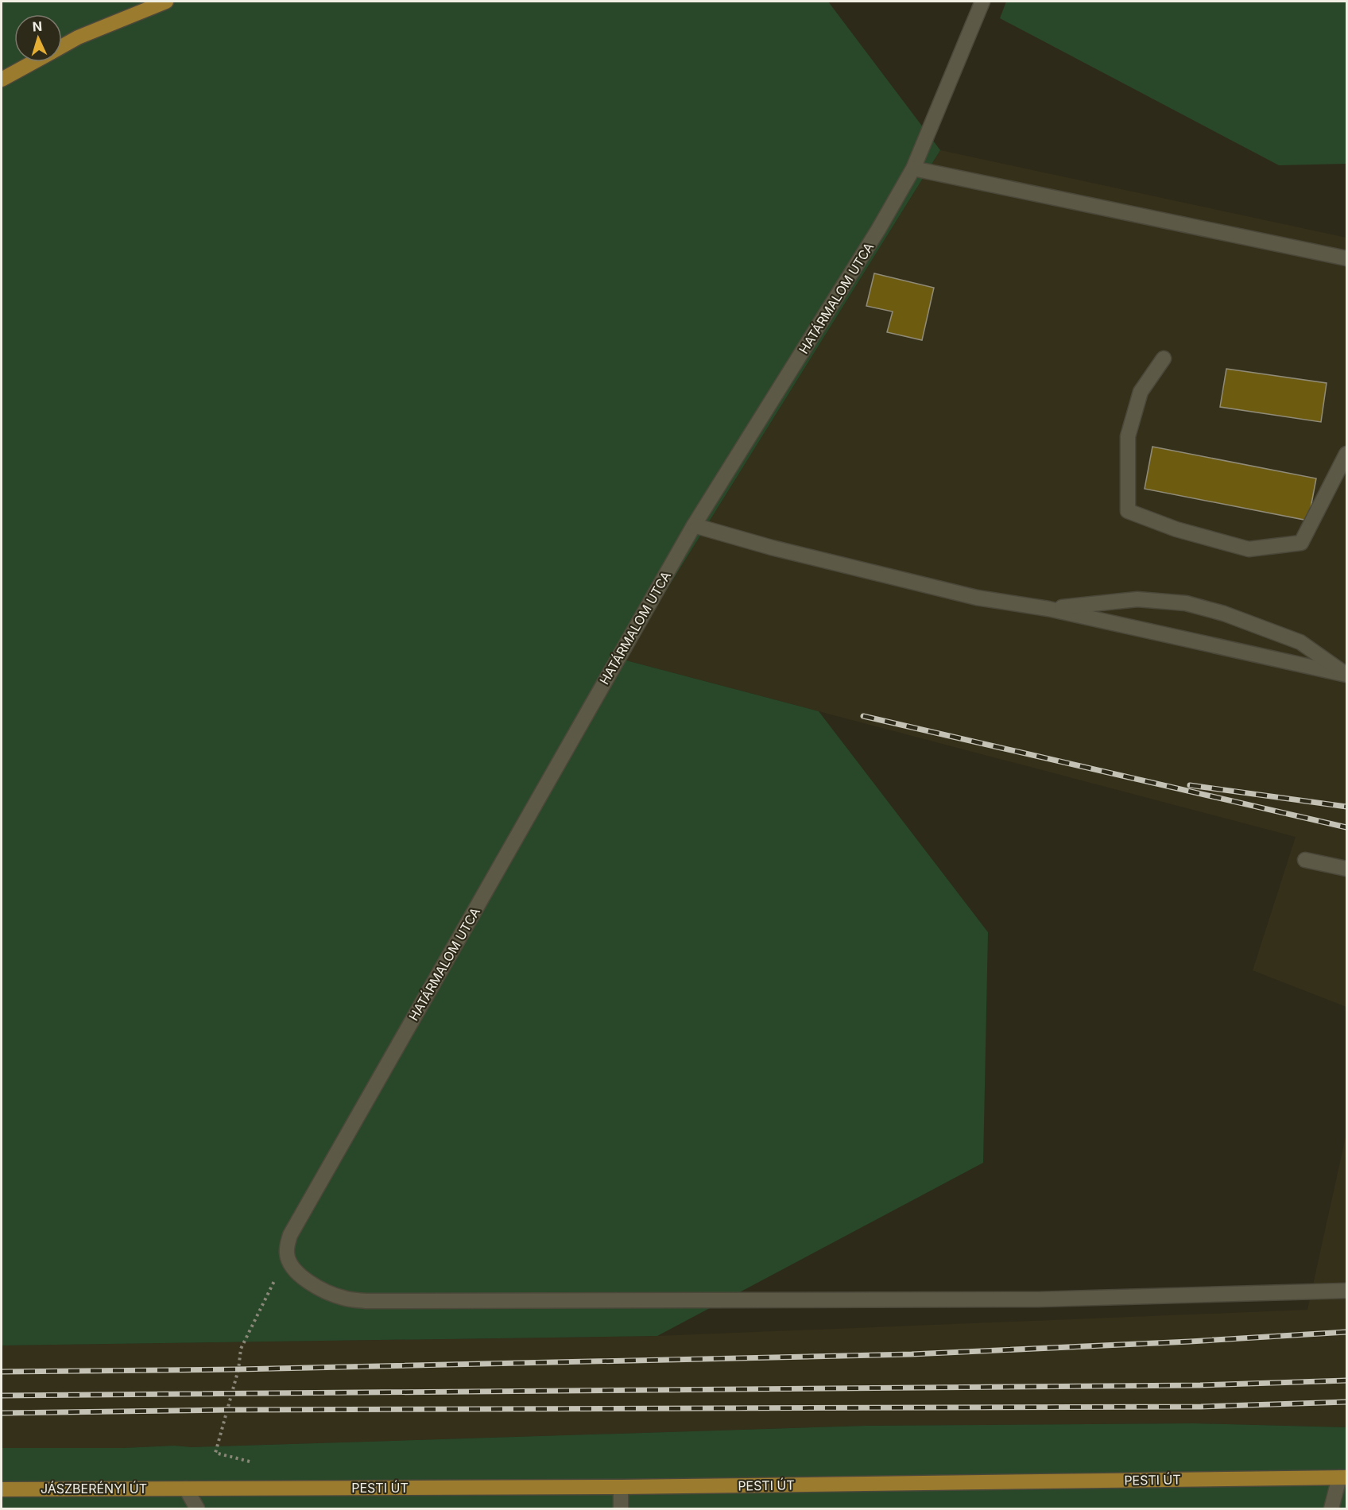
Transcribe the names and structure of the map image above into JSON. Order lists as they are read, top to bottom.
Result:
{
  "streets": {
    "main road": ["PESTI ÚT", "JÁSZBERÉNYI ÚT"],
    "street": ["HATÁRMALOM UTCA"]
  },
  "crossings": [
    ["PESTI ÚT", "JÁSZBERÉNYI ÚT"]
  ],
  "north": "top"
}
